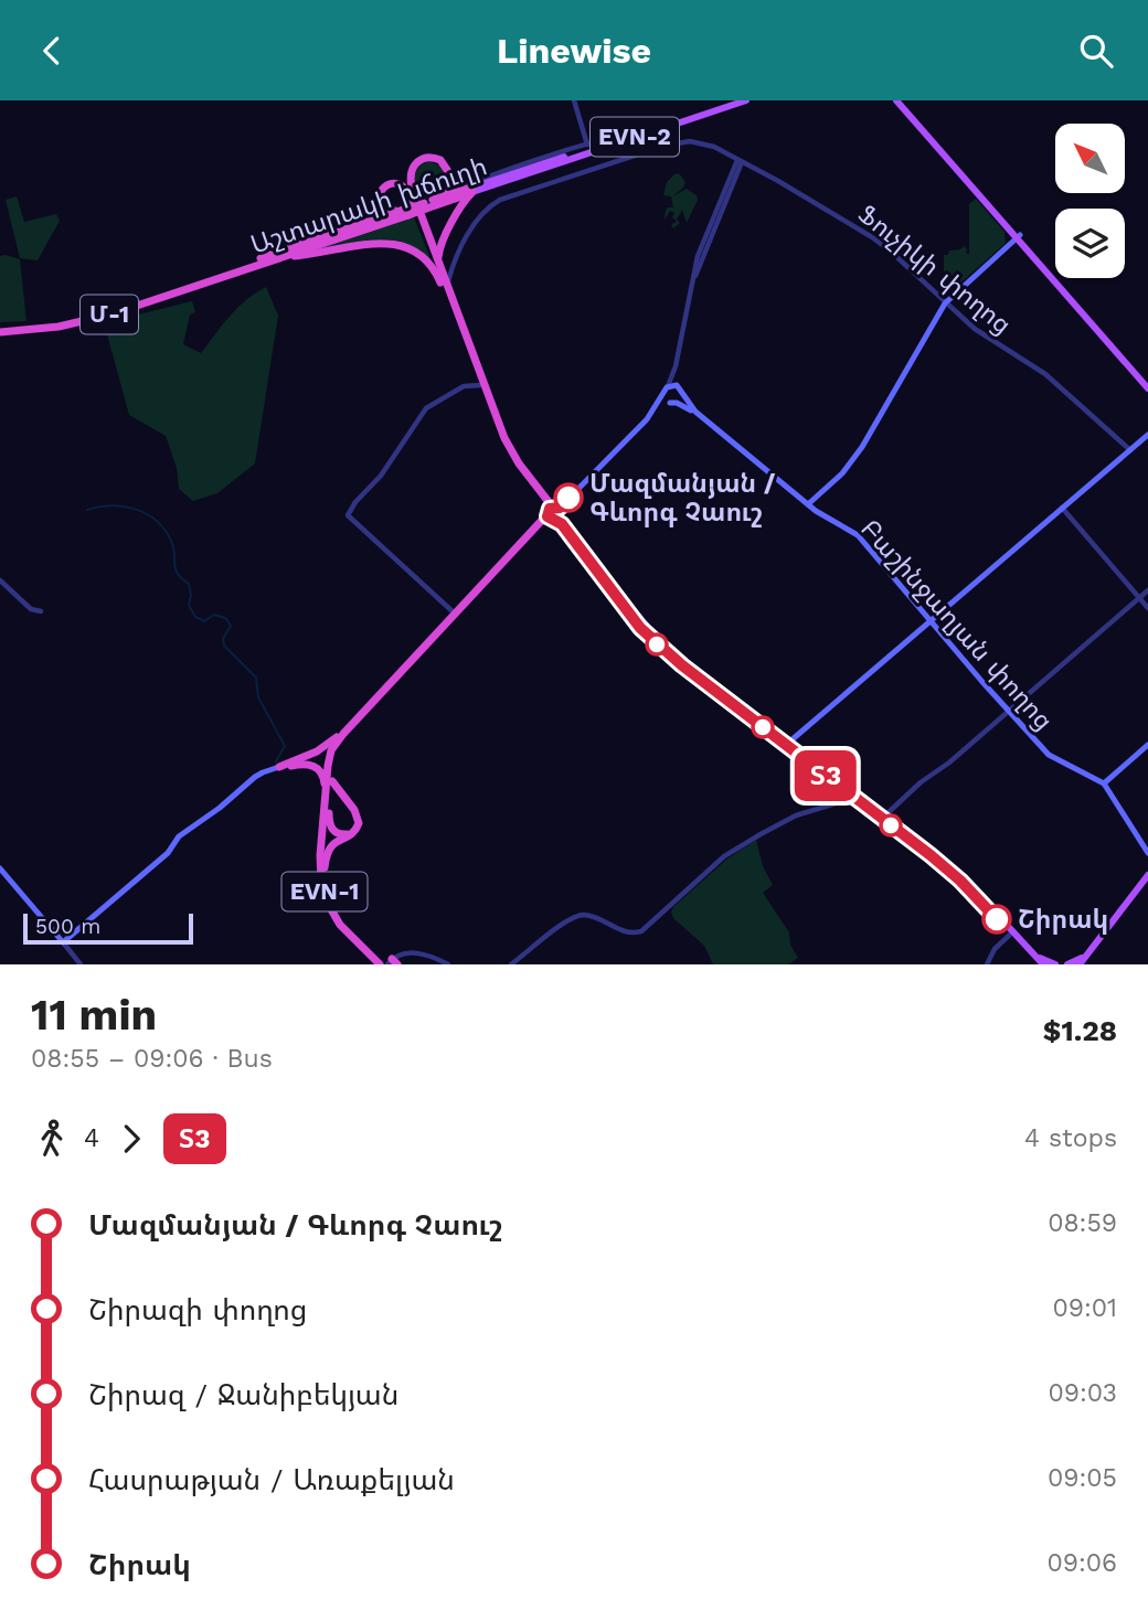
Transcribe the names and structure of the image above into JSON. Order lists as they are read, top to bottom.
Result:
{
  "streets": {
    "highway": [
      "EVN-2",
      "Աշտարակի խճուղի",
      "Մ-1",
      "EVN-1"
    ],
    "main road": ["Բաշինջաղյան փողոց"],
    "street": ["Ֆուչիկի փողոց"]
  },
  "places": ["Մազմանյան / Գևորգ Չաուշ", "Շիրակ"],
  "lines": ["bus line Տ3"],
  "scale_bar": "500 m",
  "north": "top left",
  "page": {
    "header": "Linewise",
    "on_map": "Տ3",
    "scale": "500 m",
    "heading": ["11 min", "08:55 – 09:06 · Bus", "$1.28"],
    "legs": ["4", "Տ3", "4 stops"],
    "list": [
      {
        "name": "Մազմանյան / Գևորգ Չաուշ",
        "value": "08:59"
      },
      {
        "name": "Շիրազի փողոց",
        "value": "09:01"
      },
      {
        "name": "Շիրազ / Ջանիբեկյան",
        "value": "09:03"
      },
      {
        "name": "Հասրաթյան / Առաքելյան",
        "value": "09:05"
      },
      {
        "name": "Շիրակ",
        "value": "09:06"
      }
    ]
  }
}
